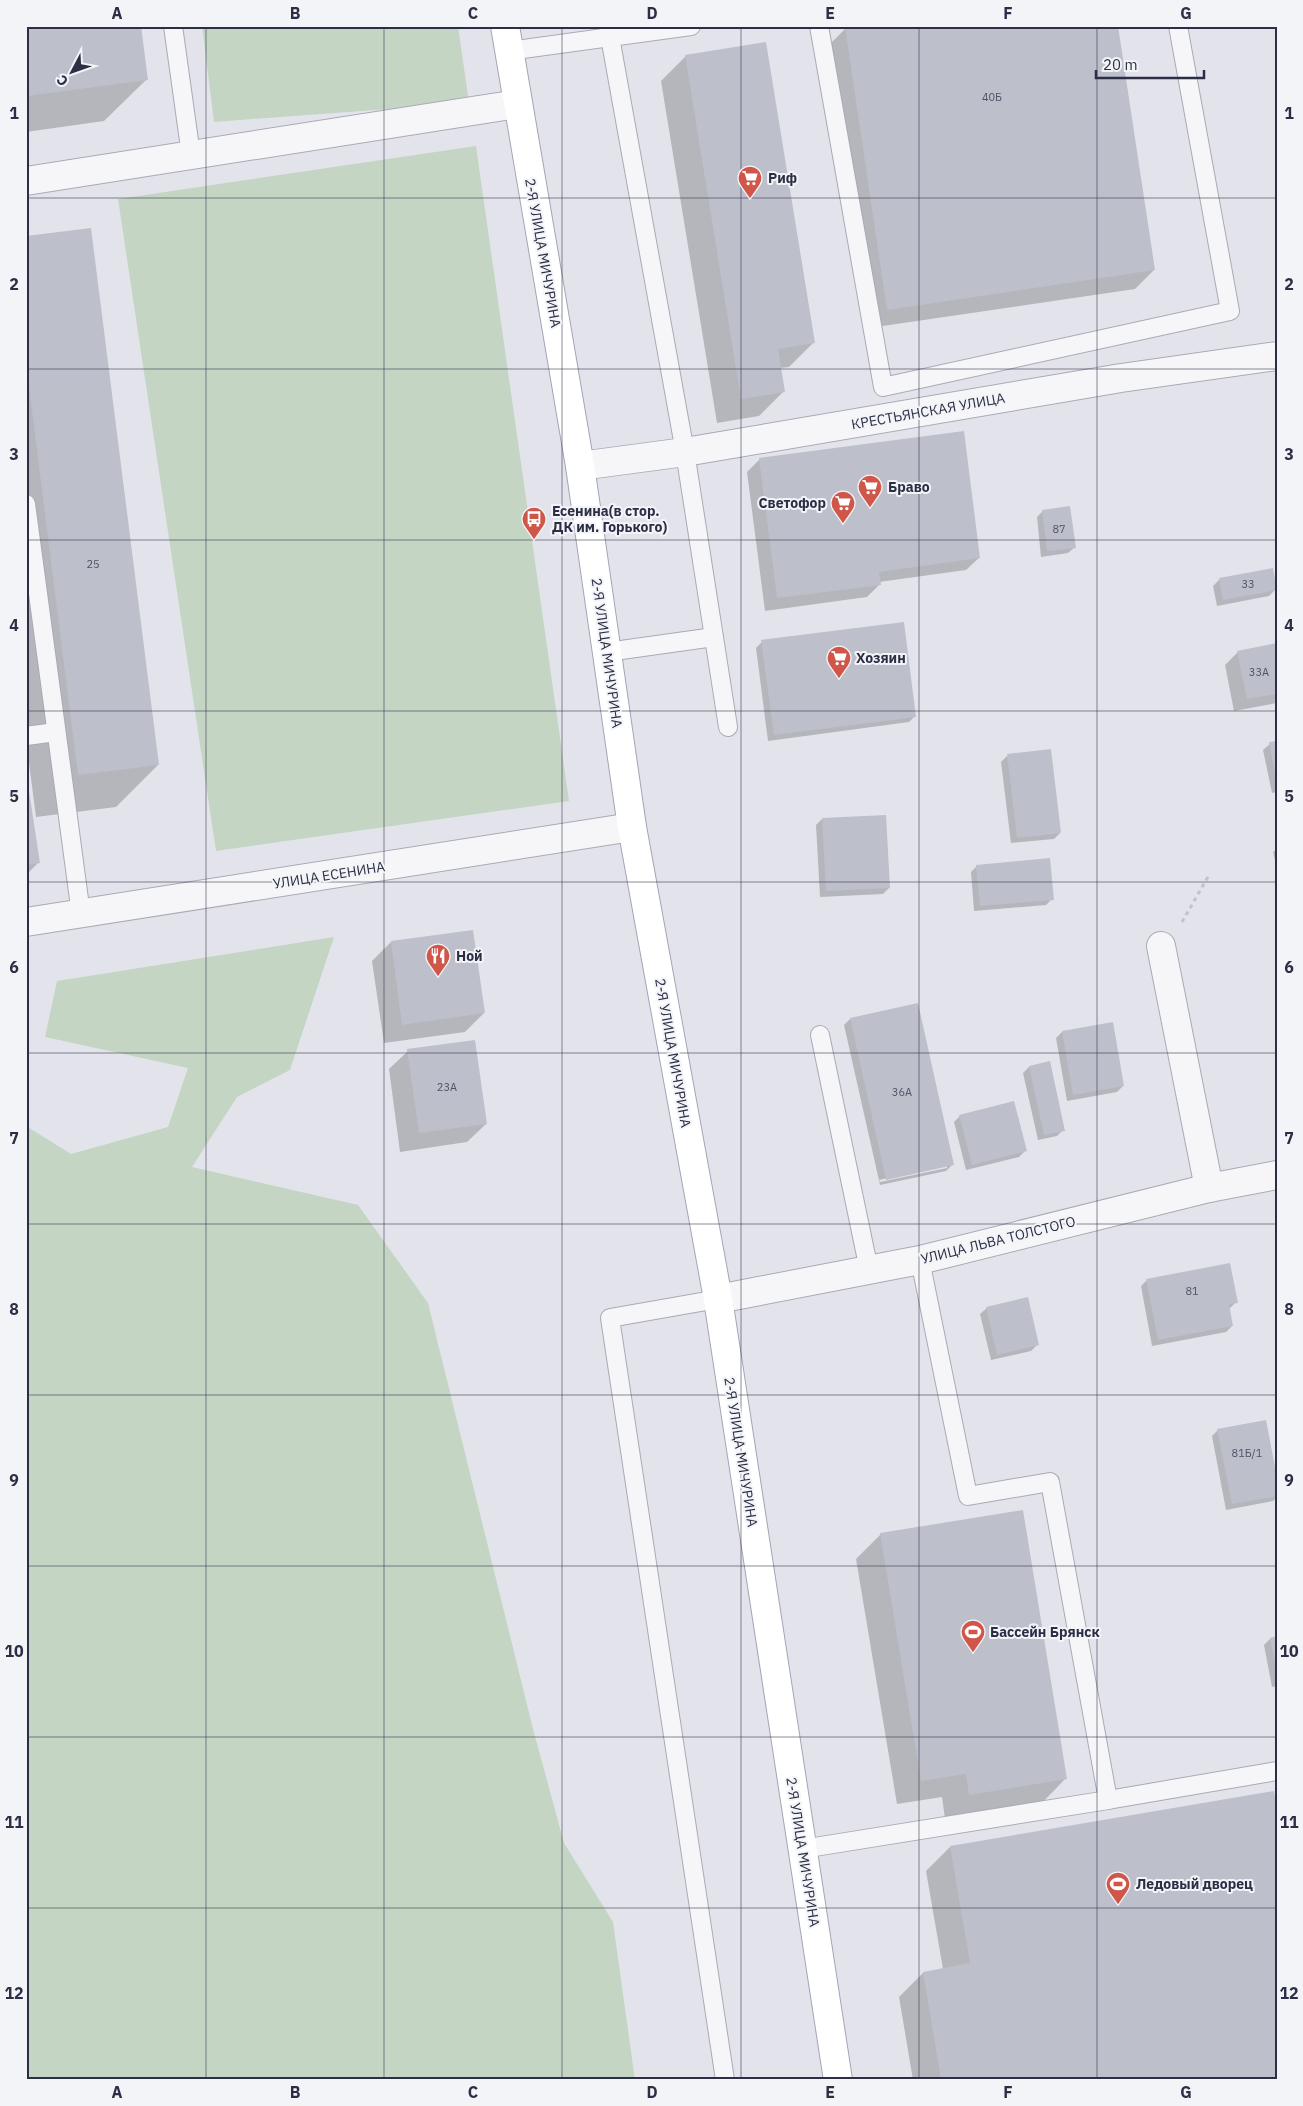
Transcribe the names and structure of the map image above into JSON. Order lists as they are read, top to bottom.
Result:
{
  "streets": {
    "main road": ["2-Я УЛИЦА МИЧУРИНА"],
    "street": ["КРЕСТЬЯНСКАЯ УЛИЦА", "УЛИЦА ЕСЕНИНА", "УЛИЦА ЛЬВА ТОЛСТОГО"]
  },
  "crossings": [
    ["2-Я УЛИЦА МИЧУРИНА", "КРЕСТЬЯНСКАЯ УЛИЦА"],
    ["2-Я УЛИЦА МИЧУРИНА", "УЛИЦА ЕСЕНИНА"],
    ["2-Я УЛИЦА МИЧУРИНА", "УЛИЦА ЛЬВА ТОЛСТОГО"]
  ],
  "places": {
    "supermarket": [
      "Риф",
      "Браво",
      "Светофор",
      "Хозяин"
    ],
    "bus stop": ["Есенина(в стор. ДК им. Горького)"],
    "restaurant": ["Ной"],
    "sports": ["Бассейн Брянск", "Ледовый дворец"]
  },
  "house_numbers": [
    "40Б",
    "87",
    "25",
    "33",
    "33А",
    "23А",
    "36А",
    "81",
    "81Б/1"
  ],
  "scale_bar": "20 m",
  "north": "bottom left",
  "grid": {
    "columns": [
      "A",
      "B",
      "C",
      "D",
      "E",
      "F",
      "G"
    ],
    "rows": [
      "1",
      "2",
      "3",
      "4",
      "5",
      "6",
      "7",
      "8",
      "9",
      "10",
      "11",
      "12"
    ]
  }
}
